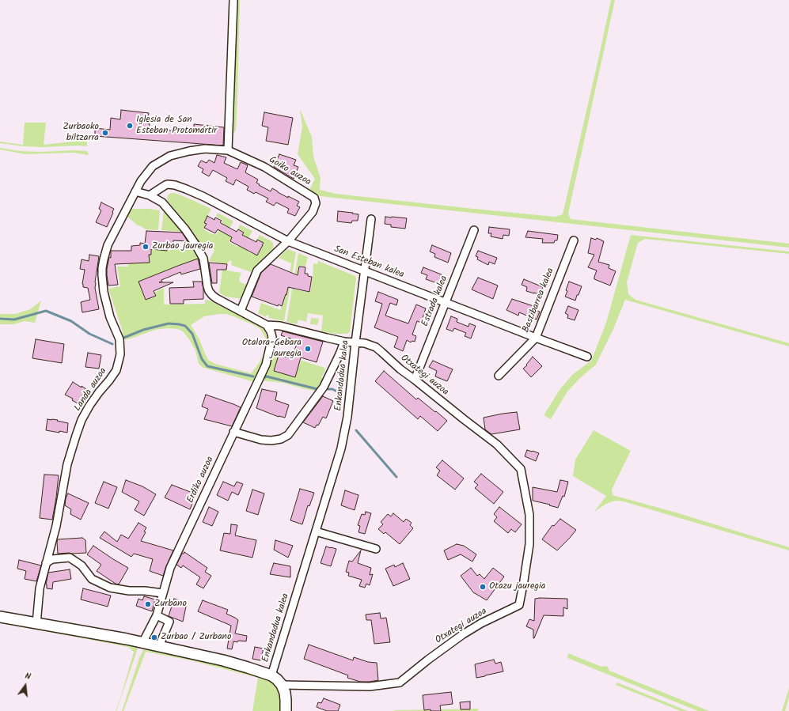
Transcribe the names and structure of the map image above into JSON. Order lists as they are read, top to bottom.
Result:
{
  "streets": {
    "street": [
      "Goiko auzoa",
      "San Esteban kalea",
      "Bastibarrea kalea",
      "Estrada kalea",
      "Enkandadua kalea",
      "Otxategi auzoa",
      "Landa auzoa",
      "Erdiko auzoa"
    ]
  },
  "crossings": [
    ["Goiko auzoa", "San Esteban kalea"],
    ["Goiko auzoa", "Landa auzoa"],
    ["San Esteban kalea", "Bastibarrea kalea"],
    ["San Esteban kalea", "Estrada kalea"],
    ["San Esteban kalea", "Enkandadua kalea"],
    ["Estrada kalea", "Otxategi auzoa"],
    ["Enkandadua kalea", "Otxategi auzoa"]
  ],
  "places": [
    "Iglesia de San Esteban Protomártir",
    "Zurbaoko biltzarra",
    "Zurbao jauregia",
    "Otalora-Gebara jauregia",
    "Otazu jauregia",
    "Zurbano",
    "Zurbao / Zurbano"
  ],
  "north": "top"
}
